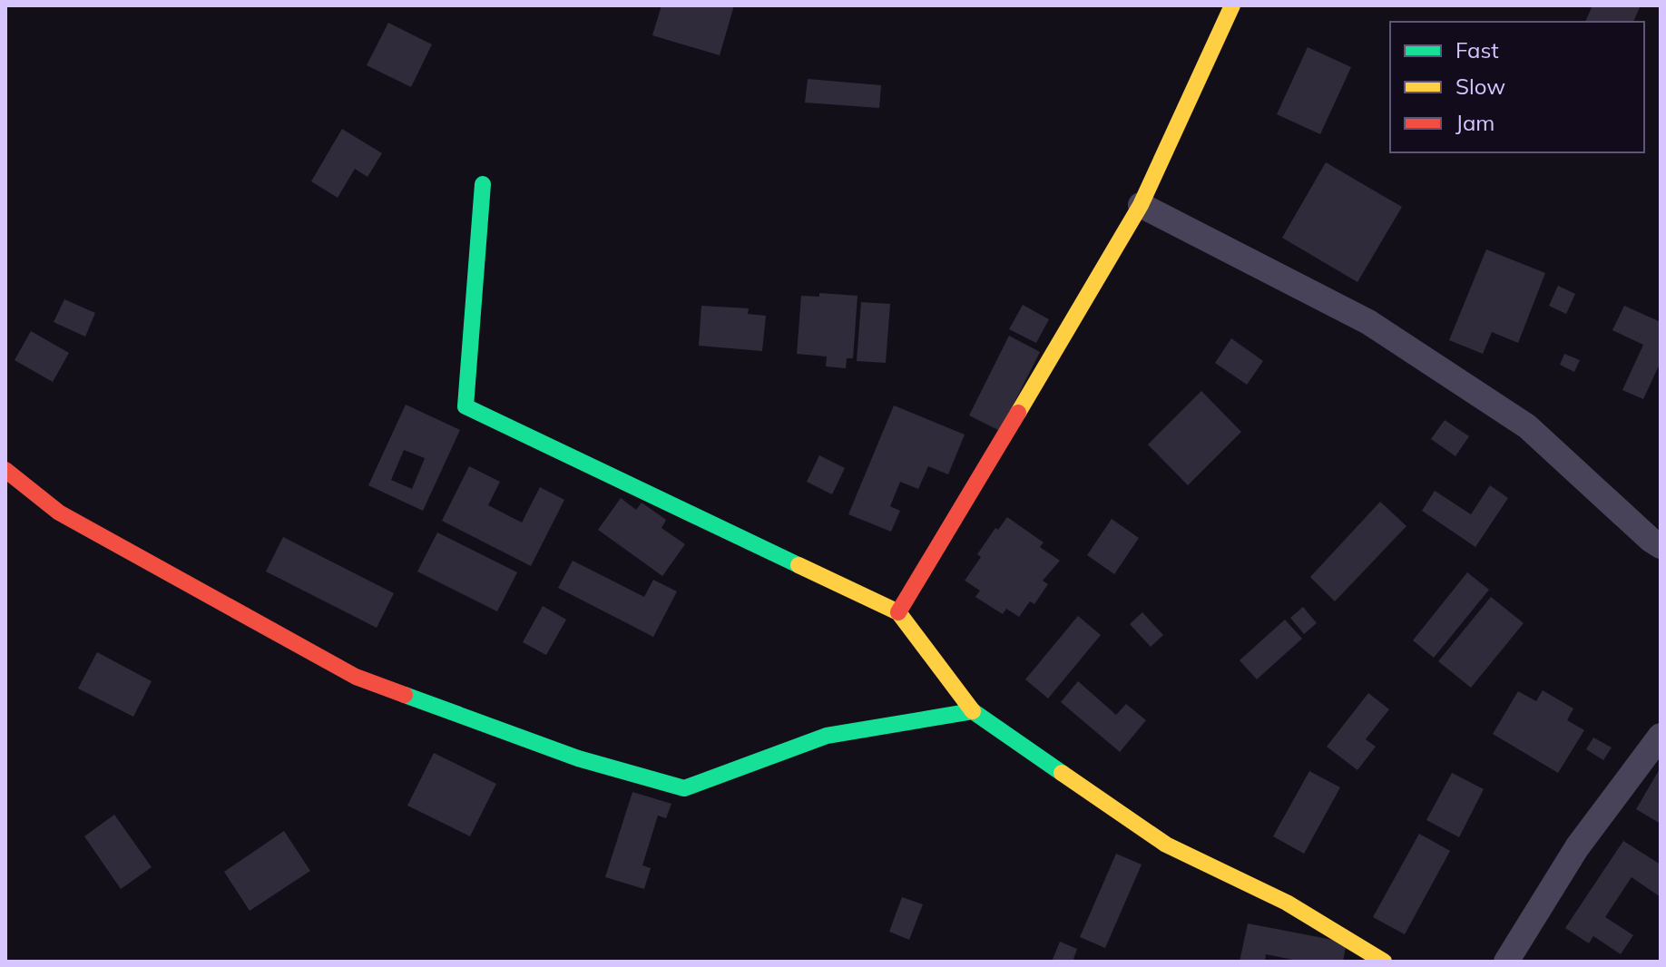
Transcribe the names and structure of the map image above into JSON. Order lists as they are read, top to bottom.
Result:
{
  "legend": ["Fast", "Slow", "Jam"]
}
